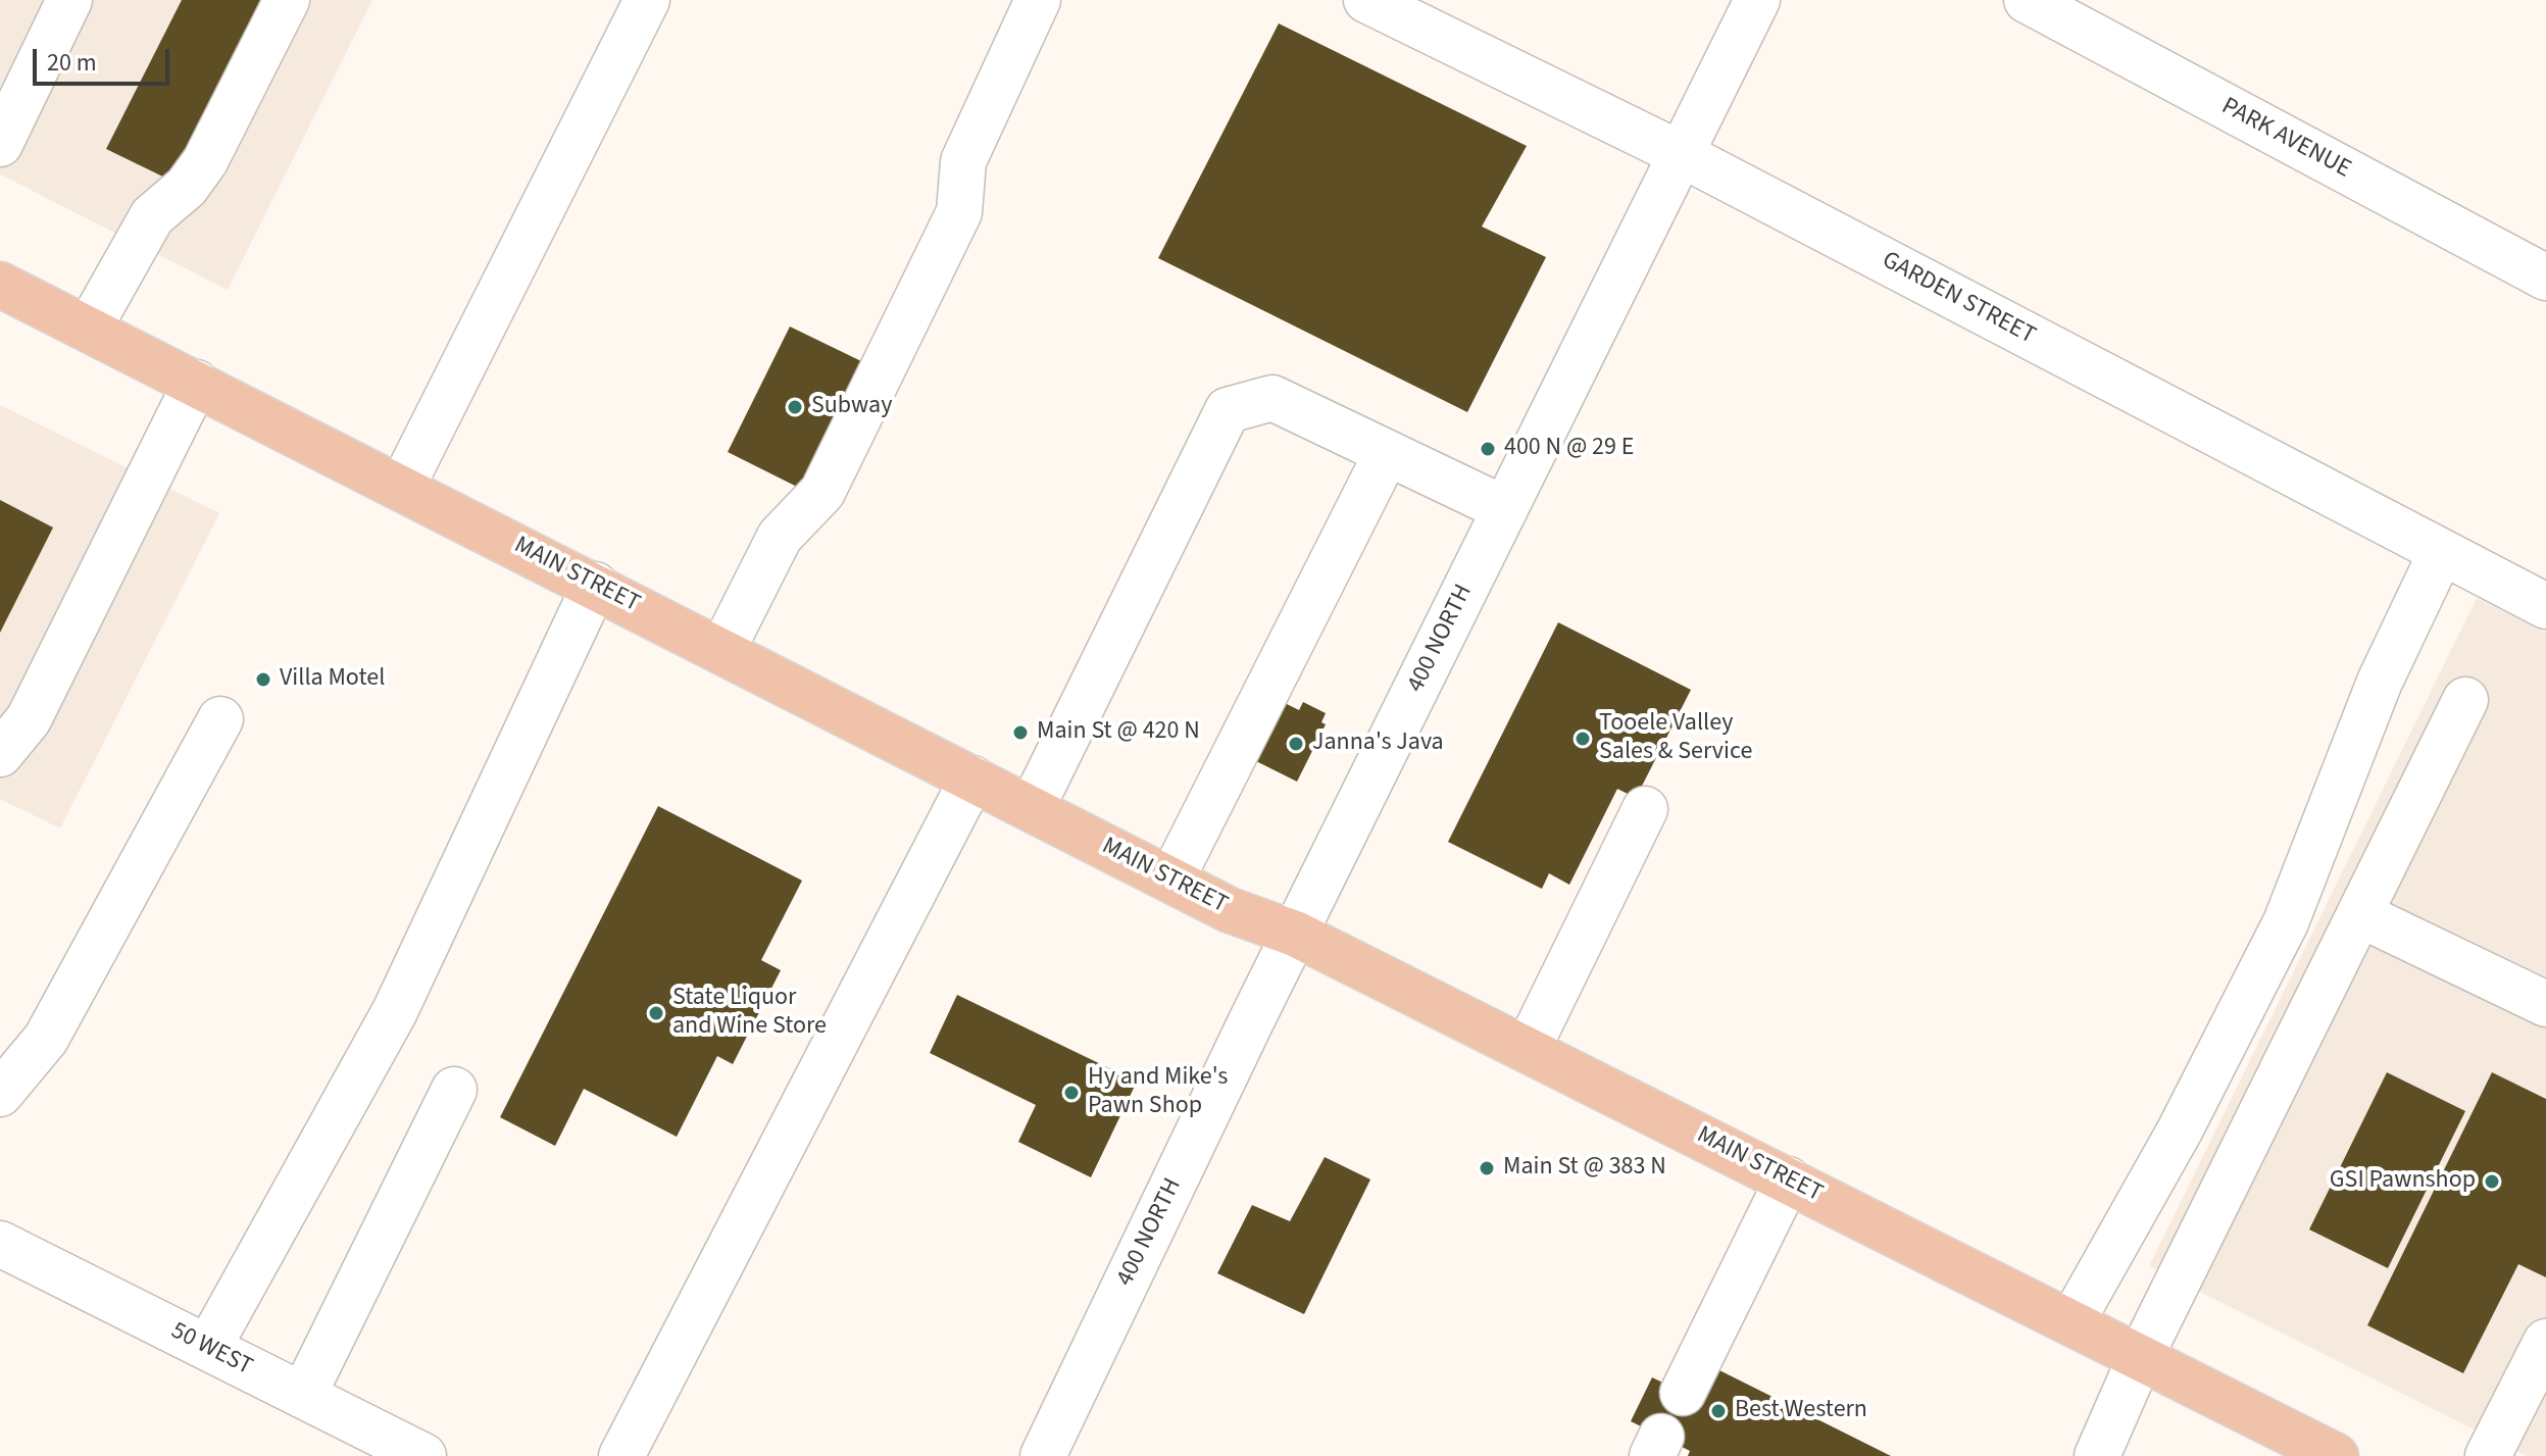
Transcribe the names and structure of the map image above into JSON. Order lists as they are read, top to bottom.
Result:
{
  "streets": {
    "highway": ["MAIN STREET"],
    "street": [
      "PARK AVENUE",
      "GARDEN STREET",
      "400 NORTH",
      "50 WEST"
    ]
  },
  "crossings": [
    ["GARDEN STREET", "400 NORTH"],
    ["MAIN STREET", "400 NORTH"]
  ],
  "places": [
    "Subway",
    "400 N @ 29 E",
    "Villa Motel",
    "Main St @ 420 N",
    "Tooele Valley Sales & Service",
    "Janna's Java",
    "State Liquor and Wine Store",
    "Hy and Mike's Pawn Shop",
    "Main St @ 383 N",
    "GSI Pawnshop",
    "Best Western"
  ],
  "scale_bar": "20 m"
}
